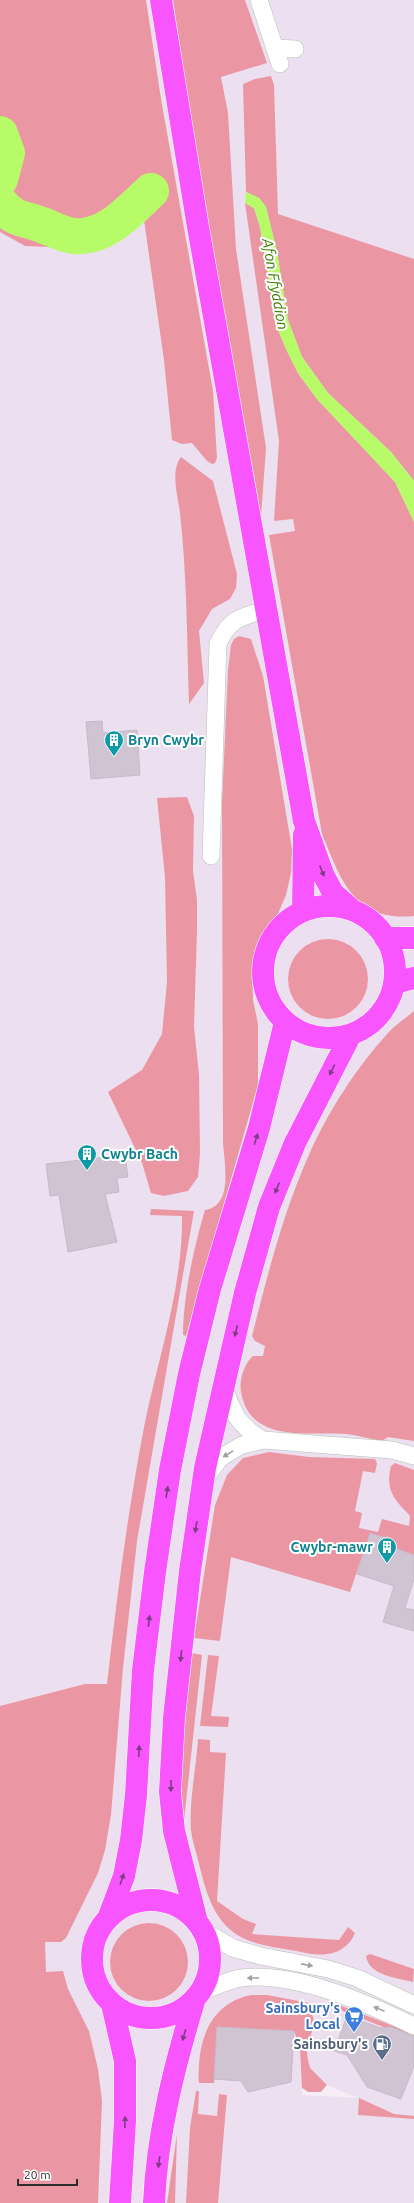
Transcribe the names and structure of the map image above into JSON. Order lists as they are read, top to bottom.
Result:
{
  "water": ["Afon Ffyddion"],
  "places": {
    "building": ["Bryn Cwybr", "Cwybr Bach", "Cwybr-mawr"],
    "supermarket": ["Sainsbury's Local"],
    "fuel station": ["Sainsbury's"]
  },
  "scale_bar": "20 m"
}
